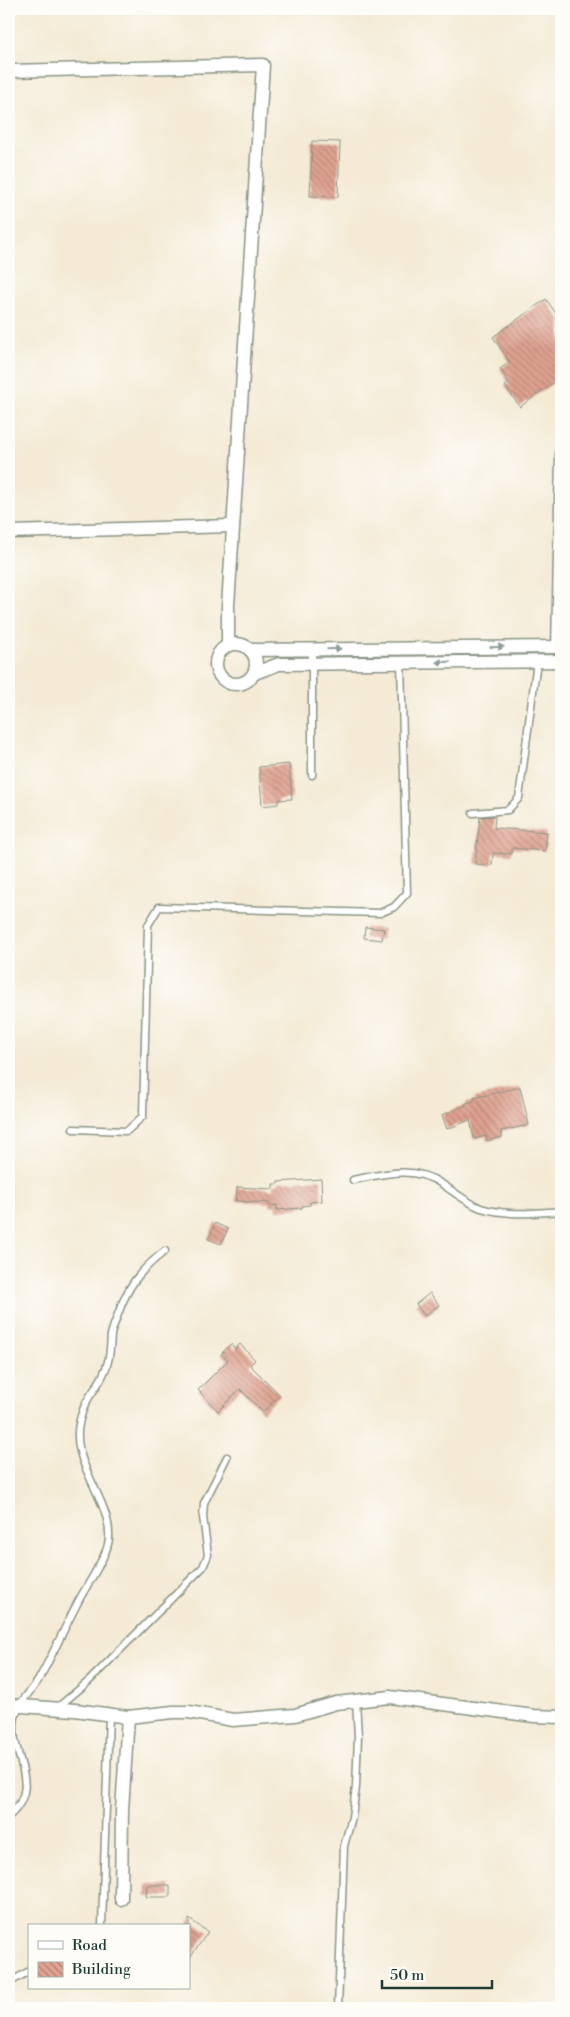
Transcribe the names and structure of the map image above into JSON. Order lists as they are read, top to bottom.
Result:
{
  "legend": ["Road", "Building"],
  "scale_bar": "50 m"
}
